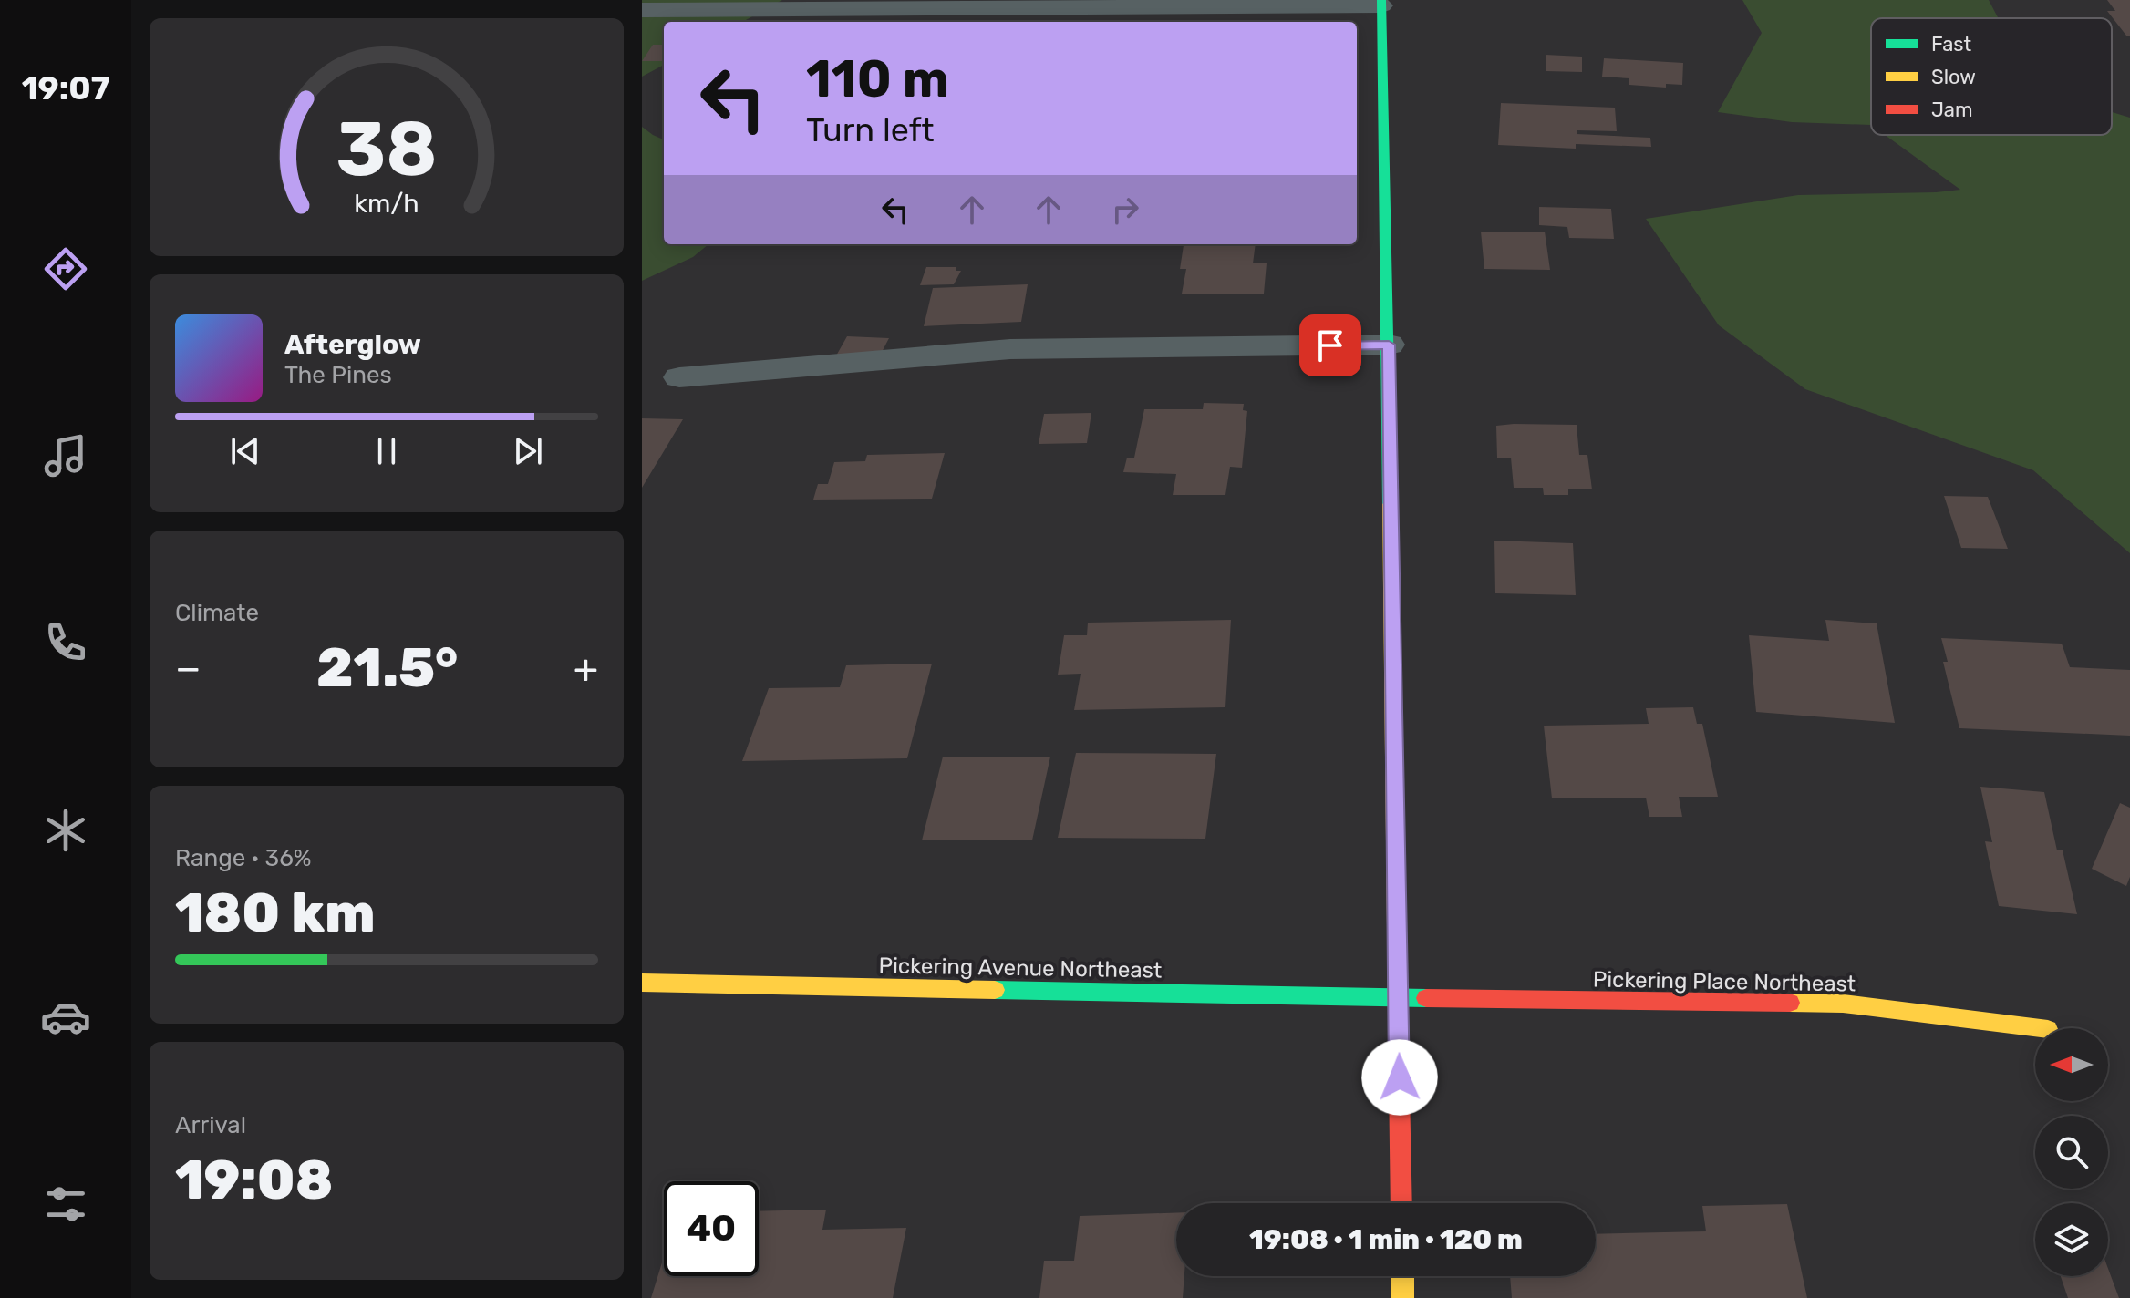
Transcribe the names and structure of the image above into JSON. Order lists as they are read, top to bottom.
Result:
{
  "streets": {
    "street": ["Pickering Avenue Northeast", "Pickering Place Northeast"]
  },
  "crossings": [
    ["Pickering Avenue Northeast", "Pickering Place Northeast"]
  ],
  "legend": ["Fast", "Slow", "Jam"],
  "north": "left",
  "page": {
    "tabs": "19:07",
    "turn": ["110 m", "Turn left"],
    "song": ["Afterglow", "The Pines"],
    "tile": [
      "Climate",
      ["Range · 36%", "180 km"],
      ["Arrival", "19:08"]
    ],
    "heat": ["−", "21.5°", "+"],
    "limit": "40",
    "trip": "19:08 · 1 min · 120 m",
    "gauge": ["38", "km/h"]
  }
}
